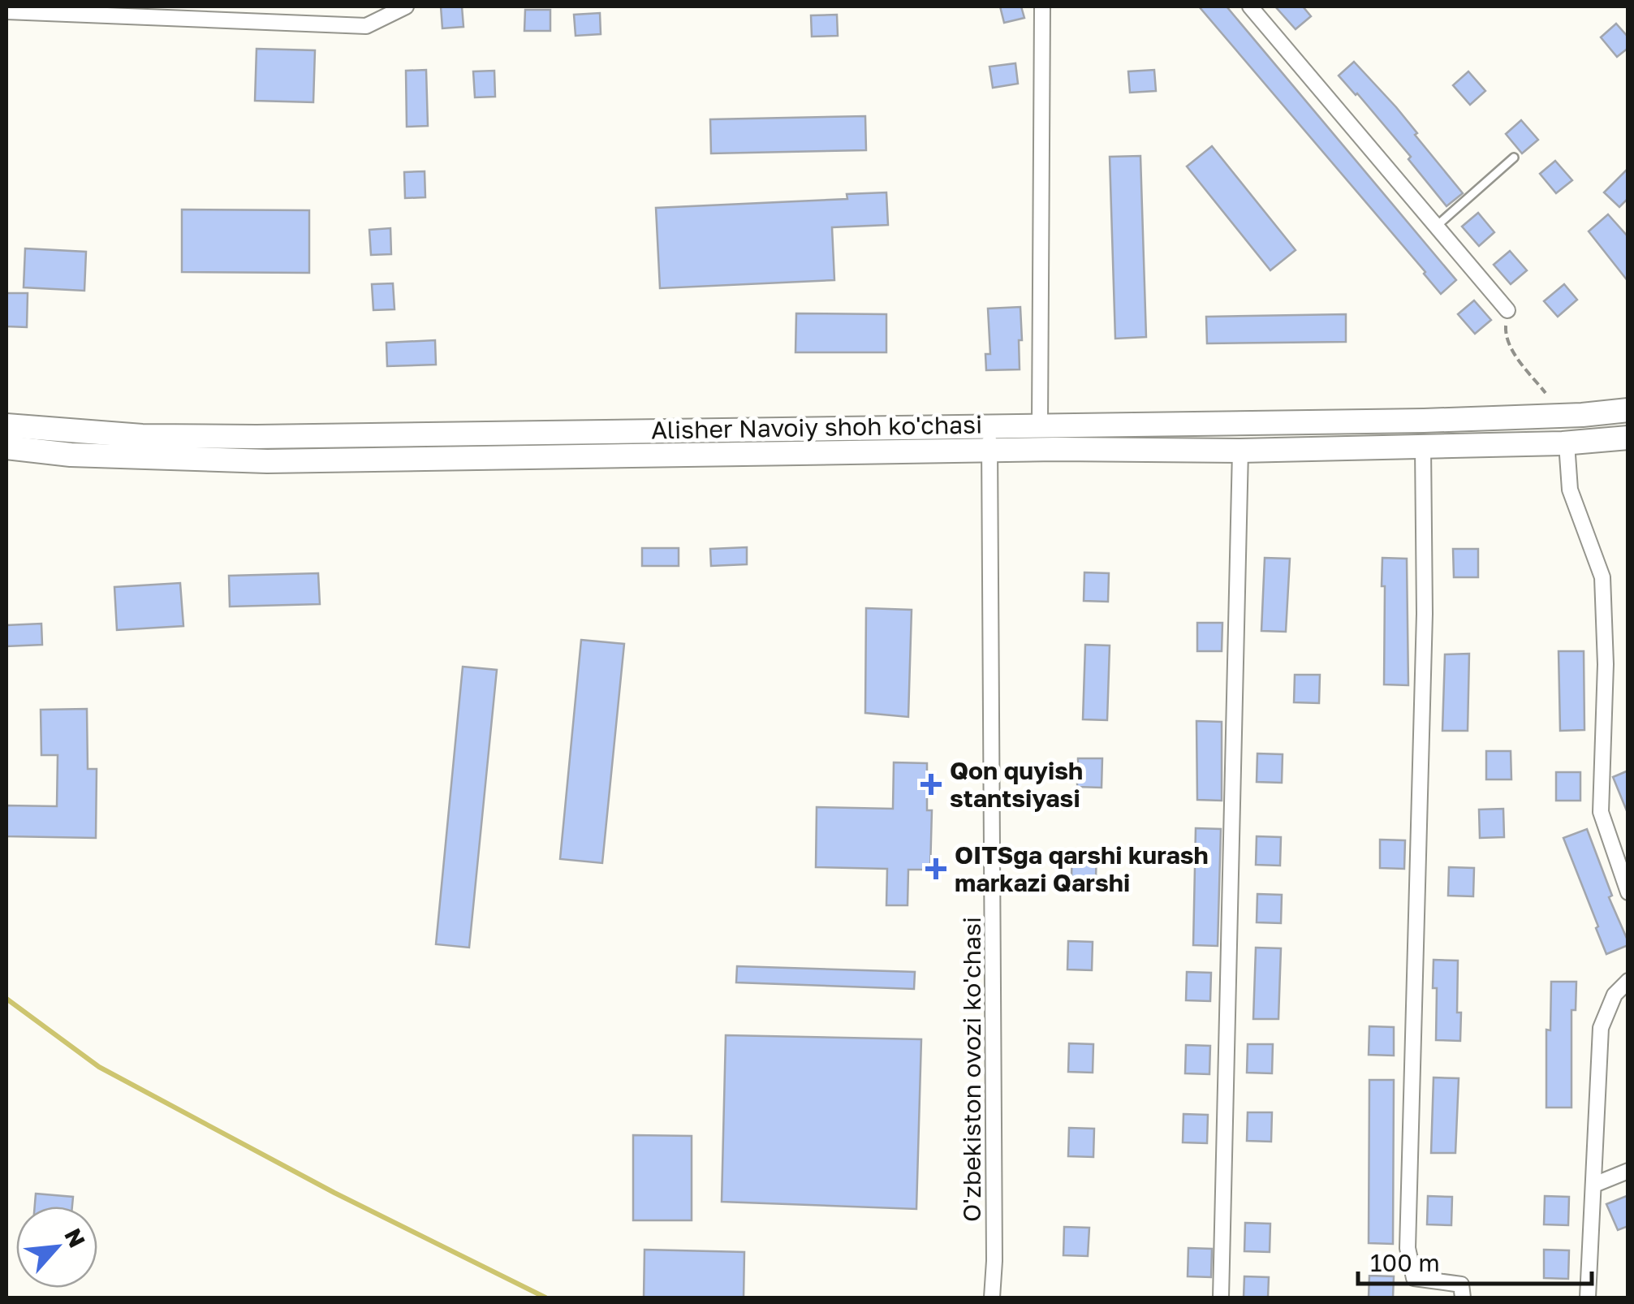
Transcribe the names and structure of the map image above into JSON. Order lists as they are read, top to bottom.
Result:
{
  "streets": {
    "main road": ["Alisher Navoiy shoh ko'chasi"],
    "street": ["O'zbekiston ovozi ko'chasi"]
  },
  "crossings": [
    ["Alisher Navoiy shoh ko'chasi", "O'zbekiston ovozi ko'chasi"]
  ],
  "places": {
    "health": ["Qon quyish stantsiyasi", "OITSga qarshi kurash markazi Qarshi"]
  },
  "scale_bar": "100 m",
  "north": "top right"
}
